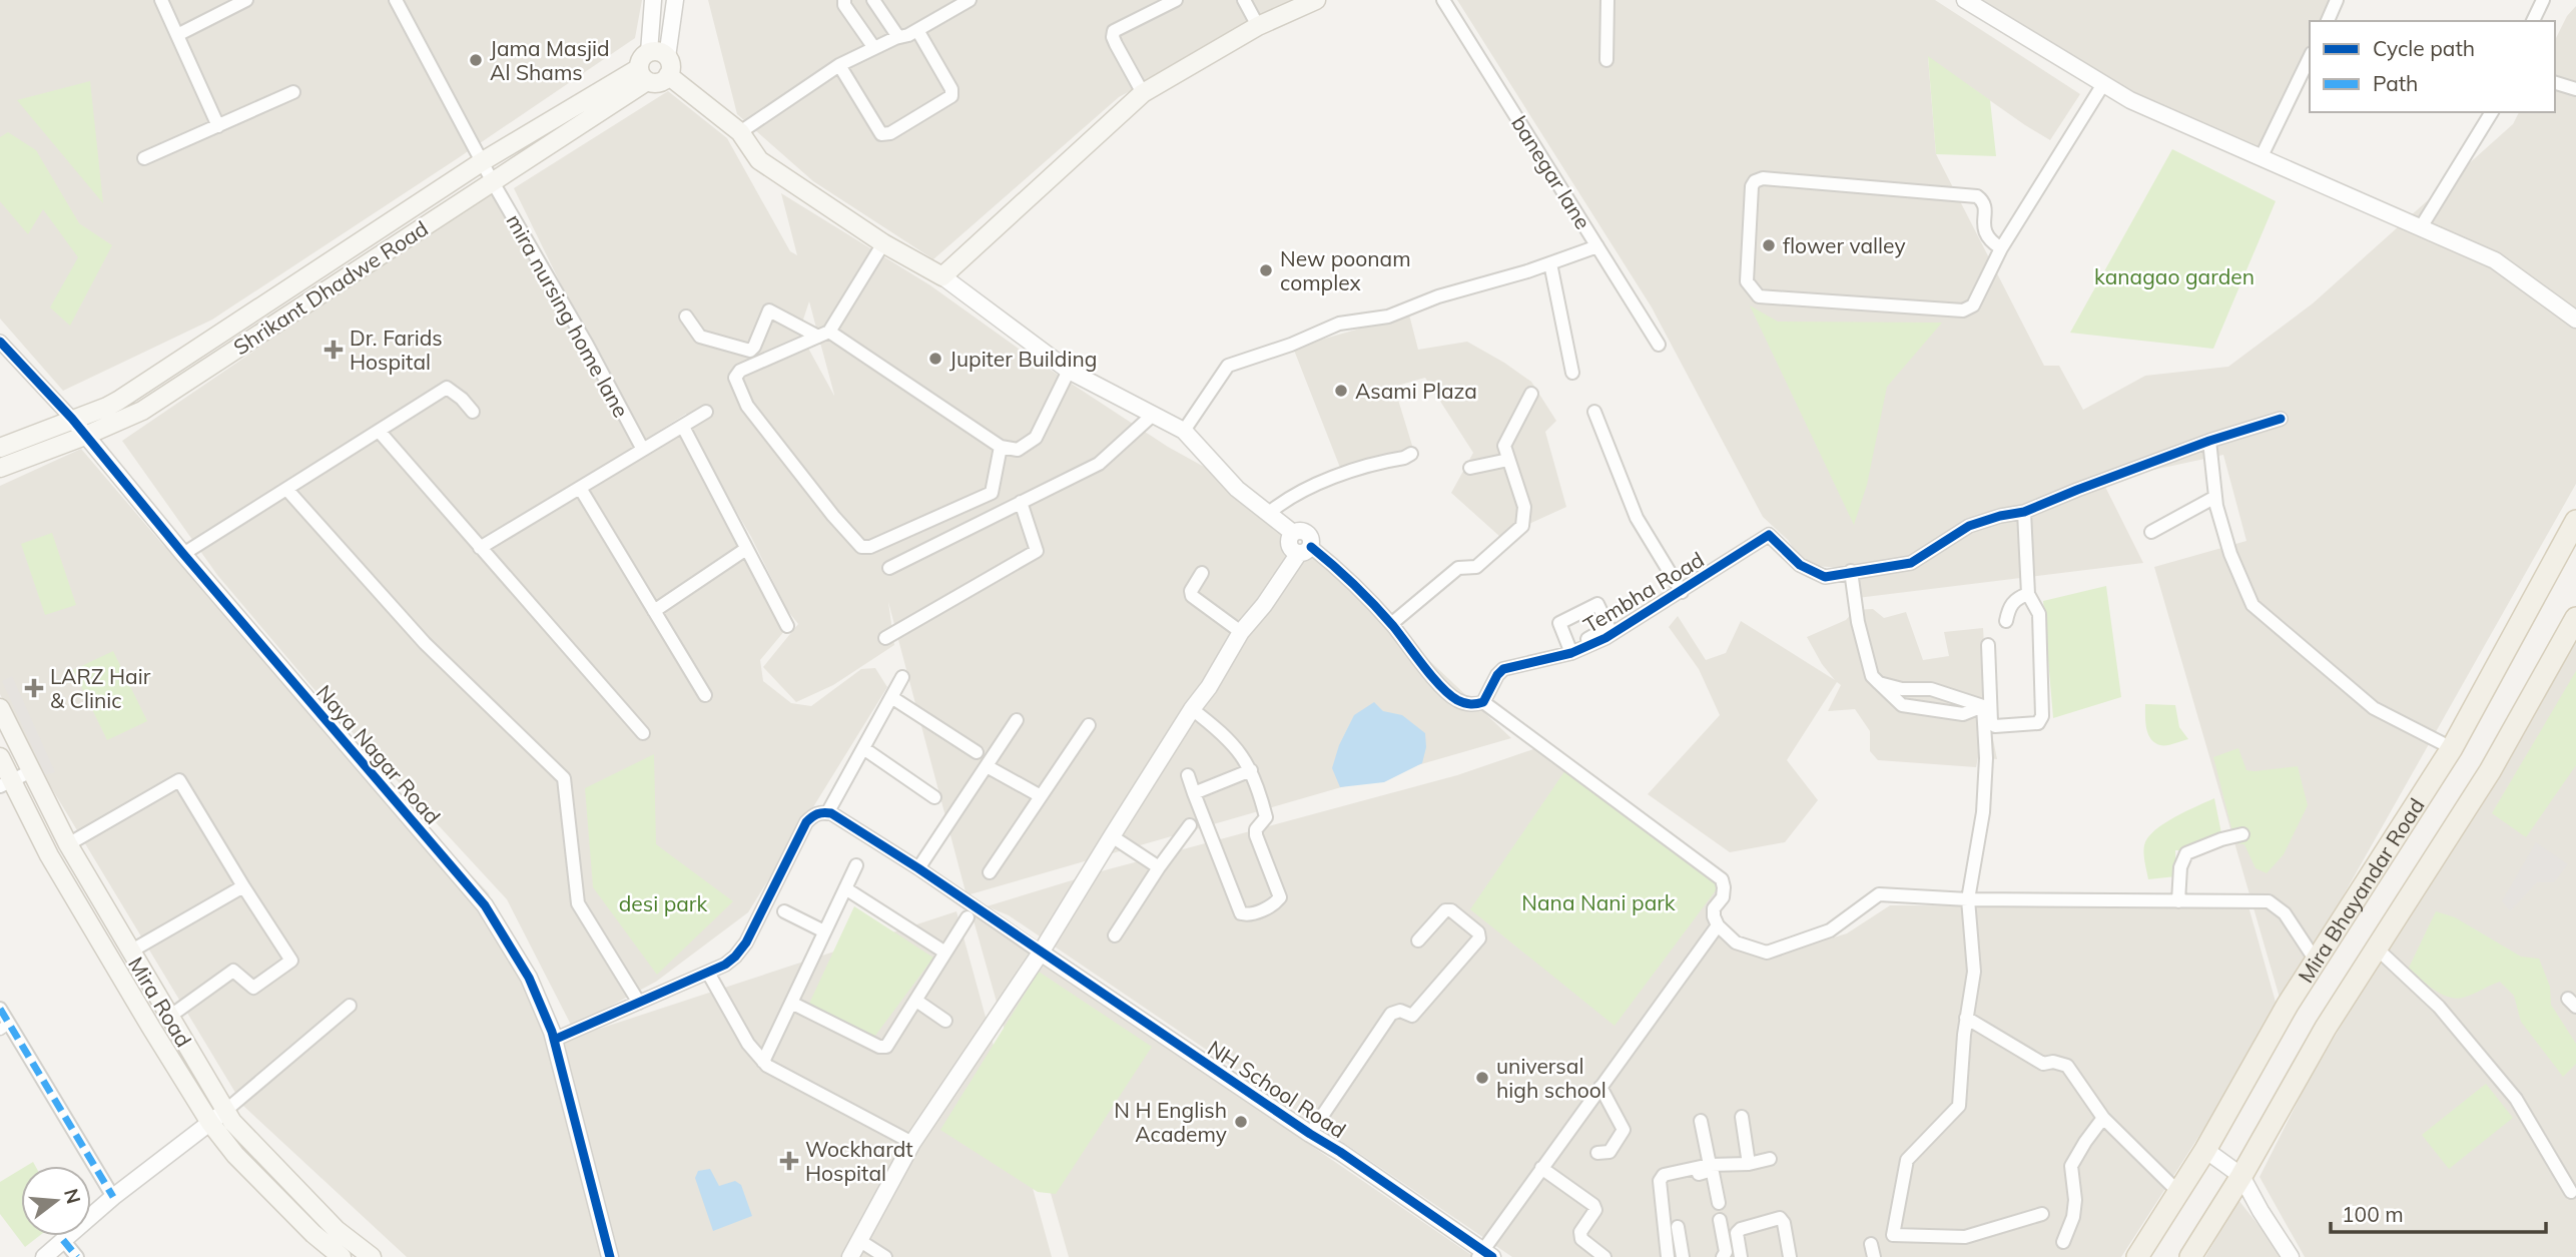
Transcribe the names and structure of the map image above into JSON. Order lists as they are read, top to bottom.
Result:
{
  "streets": {
    "main road": ["Shrikant Dhadwe Road", "Mira Bhayandar Road", "Mira Road"],
    "street": [
      "banegar lane",
      "mira nursing home lane",
      "Tembha Road",
      "Naya Nagar Road",
      "NH School Road"
    ]
  },
  "crossings": [
    ["Shrikant Dhadwe Road", "mira nursing home lane"],
    ["Shrikant Dhadwe Road", "Naya Nagar Road"]
  ],
  "parks": ["kanagao garden", "Nana Nani park", "desi park"],
  "places": {
    "other": [
      "Jama Masjid Al Shams",
      "flower valley",
      "New poonam complex",
      "Jupiter Building",
      "Asami Plaza",
      "universal high school",
      "N H English Academy"
    ],
    "health": ["Dr. Farids Hospital", "LARZ Hair & Clinic", "Wockhardt Hospital"]
  },
  "legend": ["Cycle path", "Path"],
  "scale_bar": "100 m",
  "north": "right"
}
